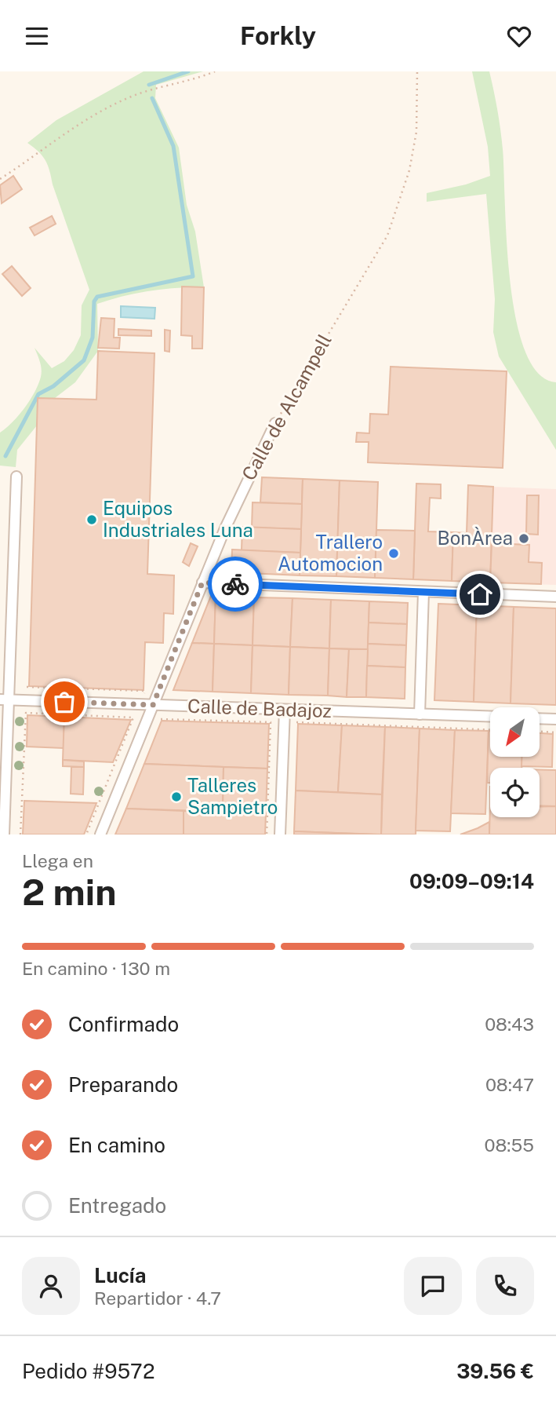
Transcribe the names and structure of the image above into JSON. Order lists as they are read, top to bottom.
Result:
{
  "streets": {
    "street": ["Calle de Alcampell", "Calle de Badajoz"]
  },
  "crossings": [
    ["Calle de Alcampell", "Calle de Badajoz"]
  ],
  "places": [
    "Equipos Industriales Luna",
    "BonÀrea",
    "Trallero Automocion",
    "Talleres Sampietro"
  ],
  "north": "bottom left",
  "page": {
    "header": "Forkly",
    "heading": ["2 min", "Llega en", "09:09–09:14"],
    "panel": [
      "Lucía",
      "Repartidor · 4.7",
      "Pedido #9572",
      "39.56 €"
    ],
    "bar": "En camino · 130 m",
    "list": [
      ["Confirmado", "08:43"],
      ["Preparando", "08:47"],
      ["En camino", "08:55"],
      "Entregado"
    ]
  }
}
